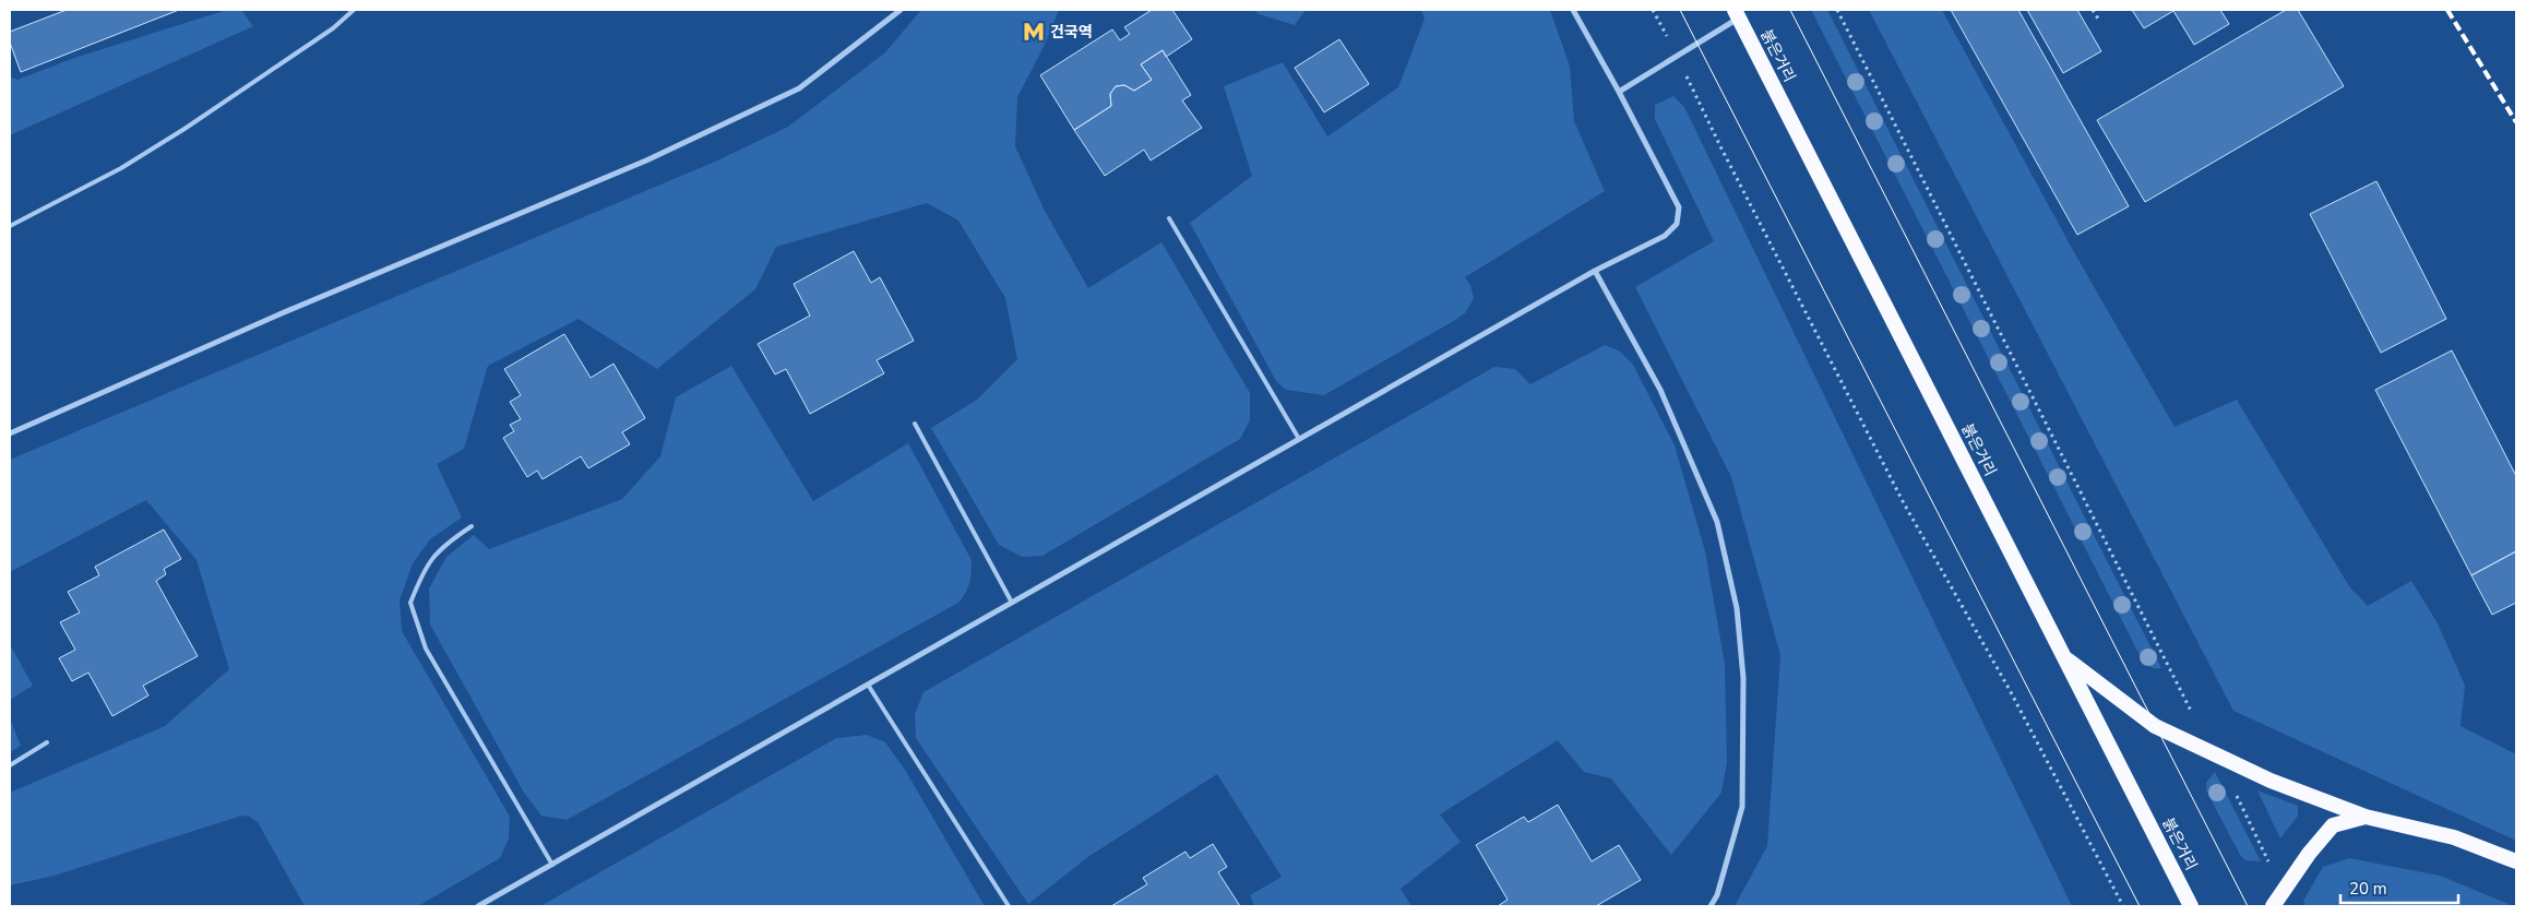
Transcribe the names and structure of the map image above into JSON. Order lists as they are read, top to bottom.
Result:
{
  "streets": {
    "highway": ["붉은거리"]
  },
  "places": {
    "metro station": ["건국역"]
  },
  "scale_bar": "20 m"
}
